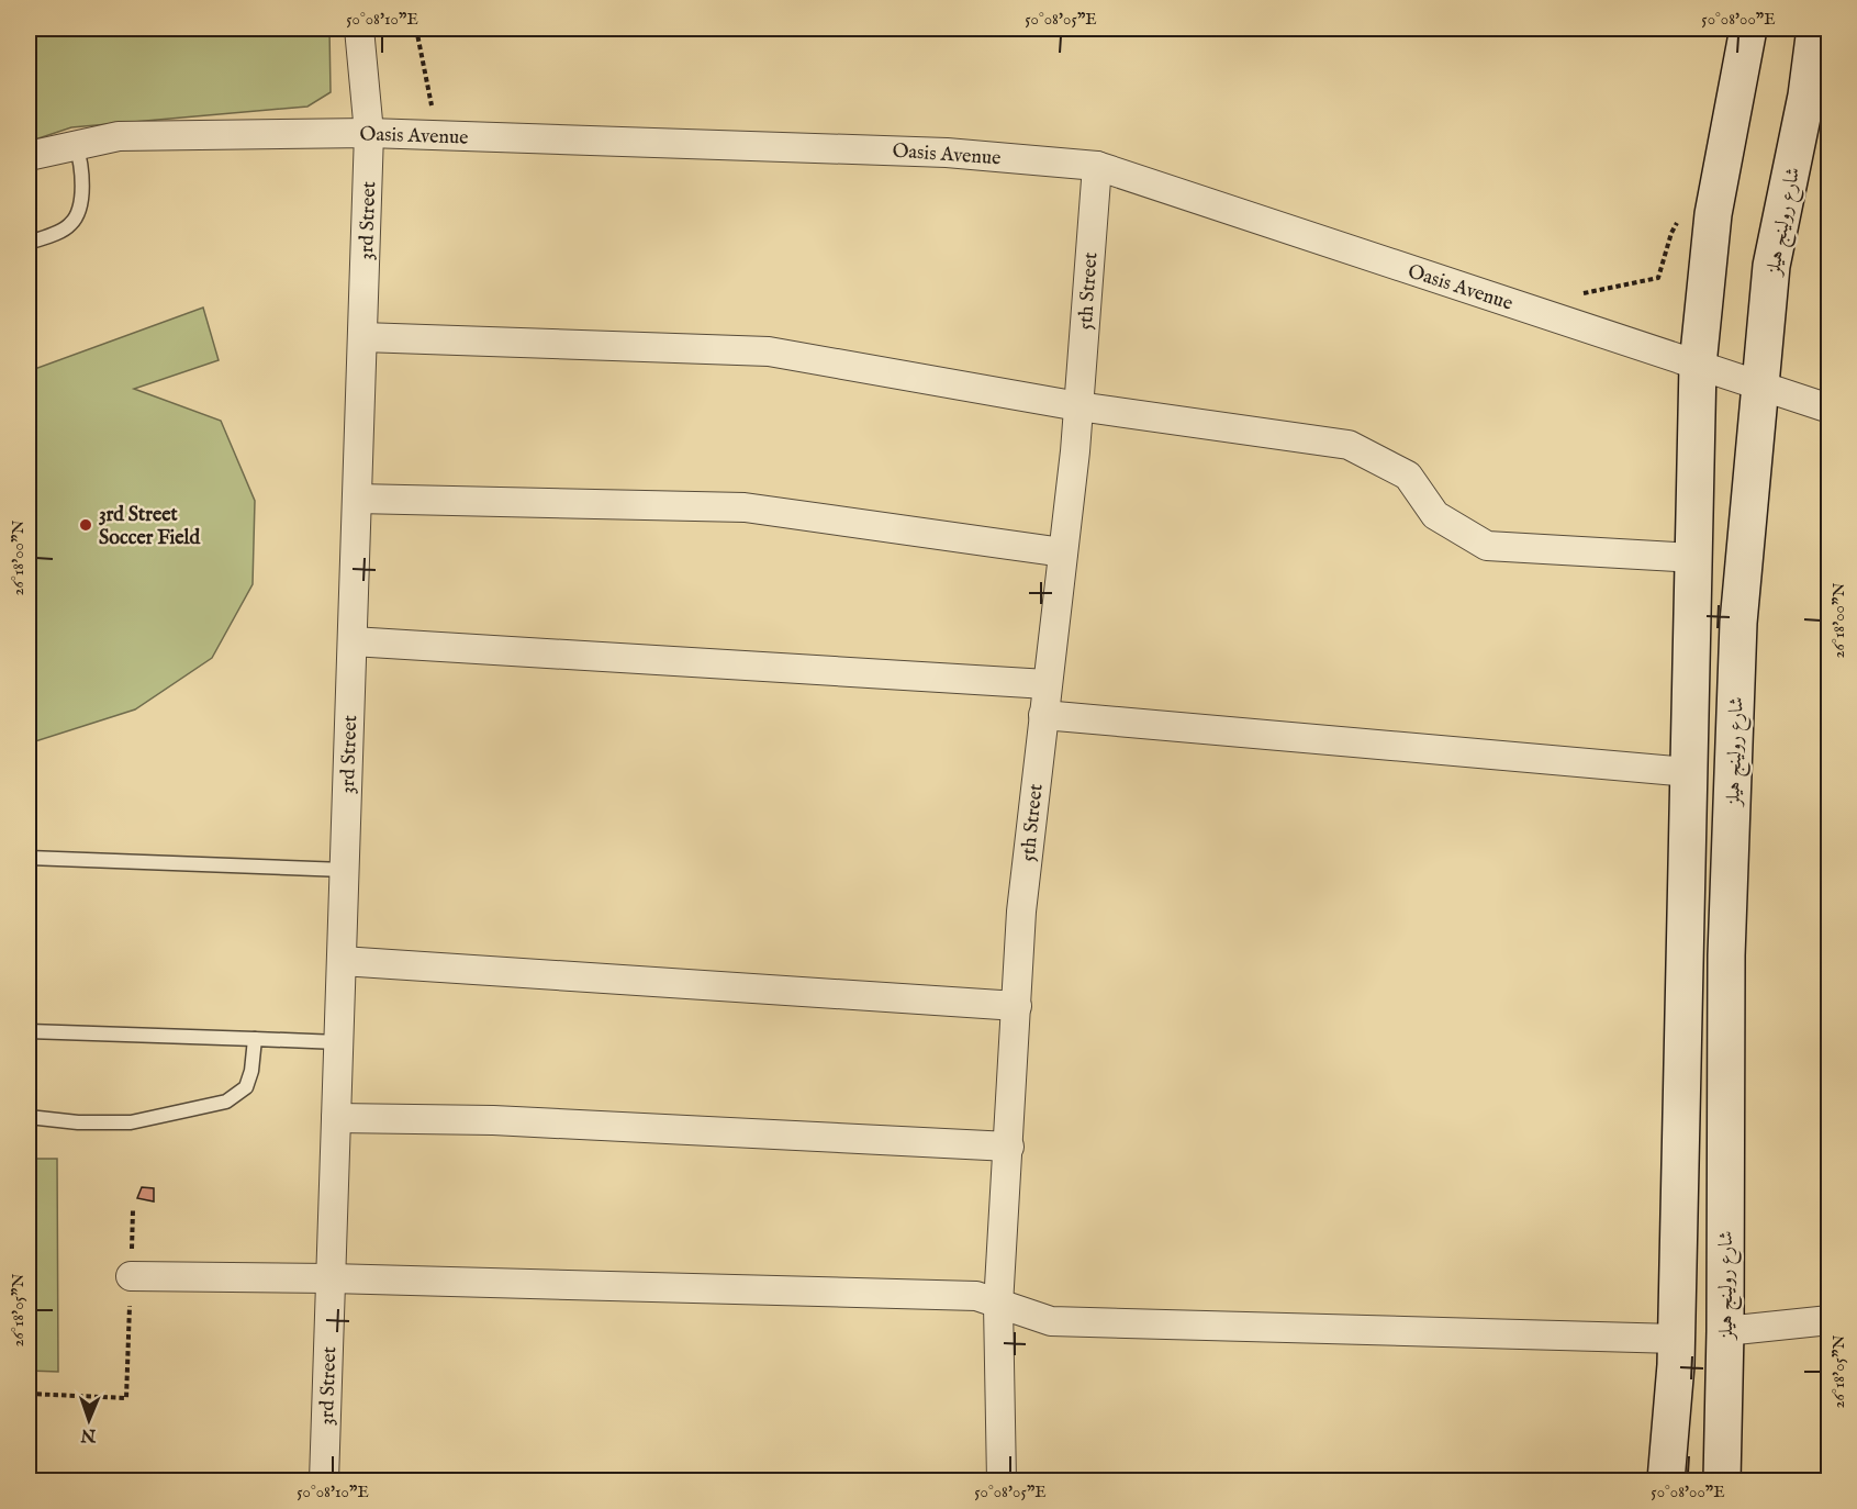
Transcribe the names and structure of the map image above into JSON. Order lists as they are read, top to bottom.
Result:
{
  "streets": {
    "main road": ["شارع رولينج هيلز"],
    "street": ["Oasis Avenue", "3rd Street", "5th Street"]
  },
  "crossings": [
    ["Oasis Avenue", "3rd Street"],
    ["Oasis Avenue", "شارع رولينج هيلز"],
    ["Oasis Avenue", "5th Street"]
  ],
  "places": ["3rd Street Soccer Field"],
  "north": "bottom",
  "coordinates": [
    "50°08'10\"E",
    "50°08'05\"E",
    "50°08'00\"E",
    "26°18'00\"N",
    "26°18'05\"N"
  ]
}
